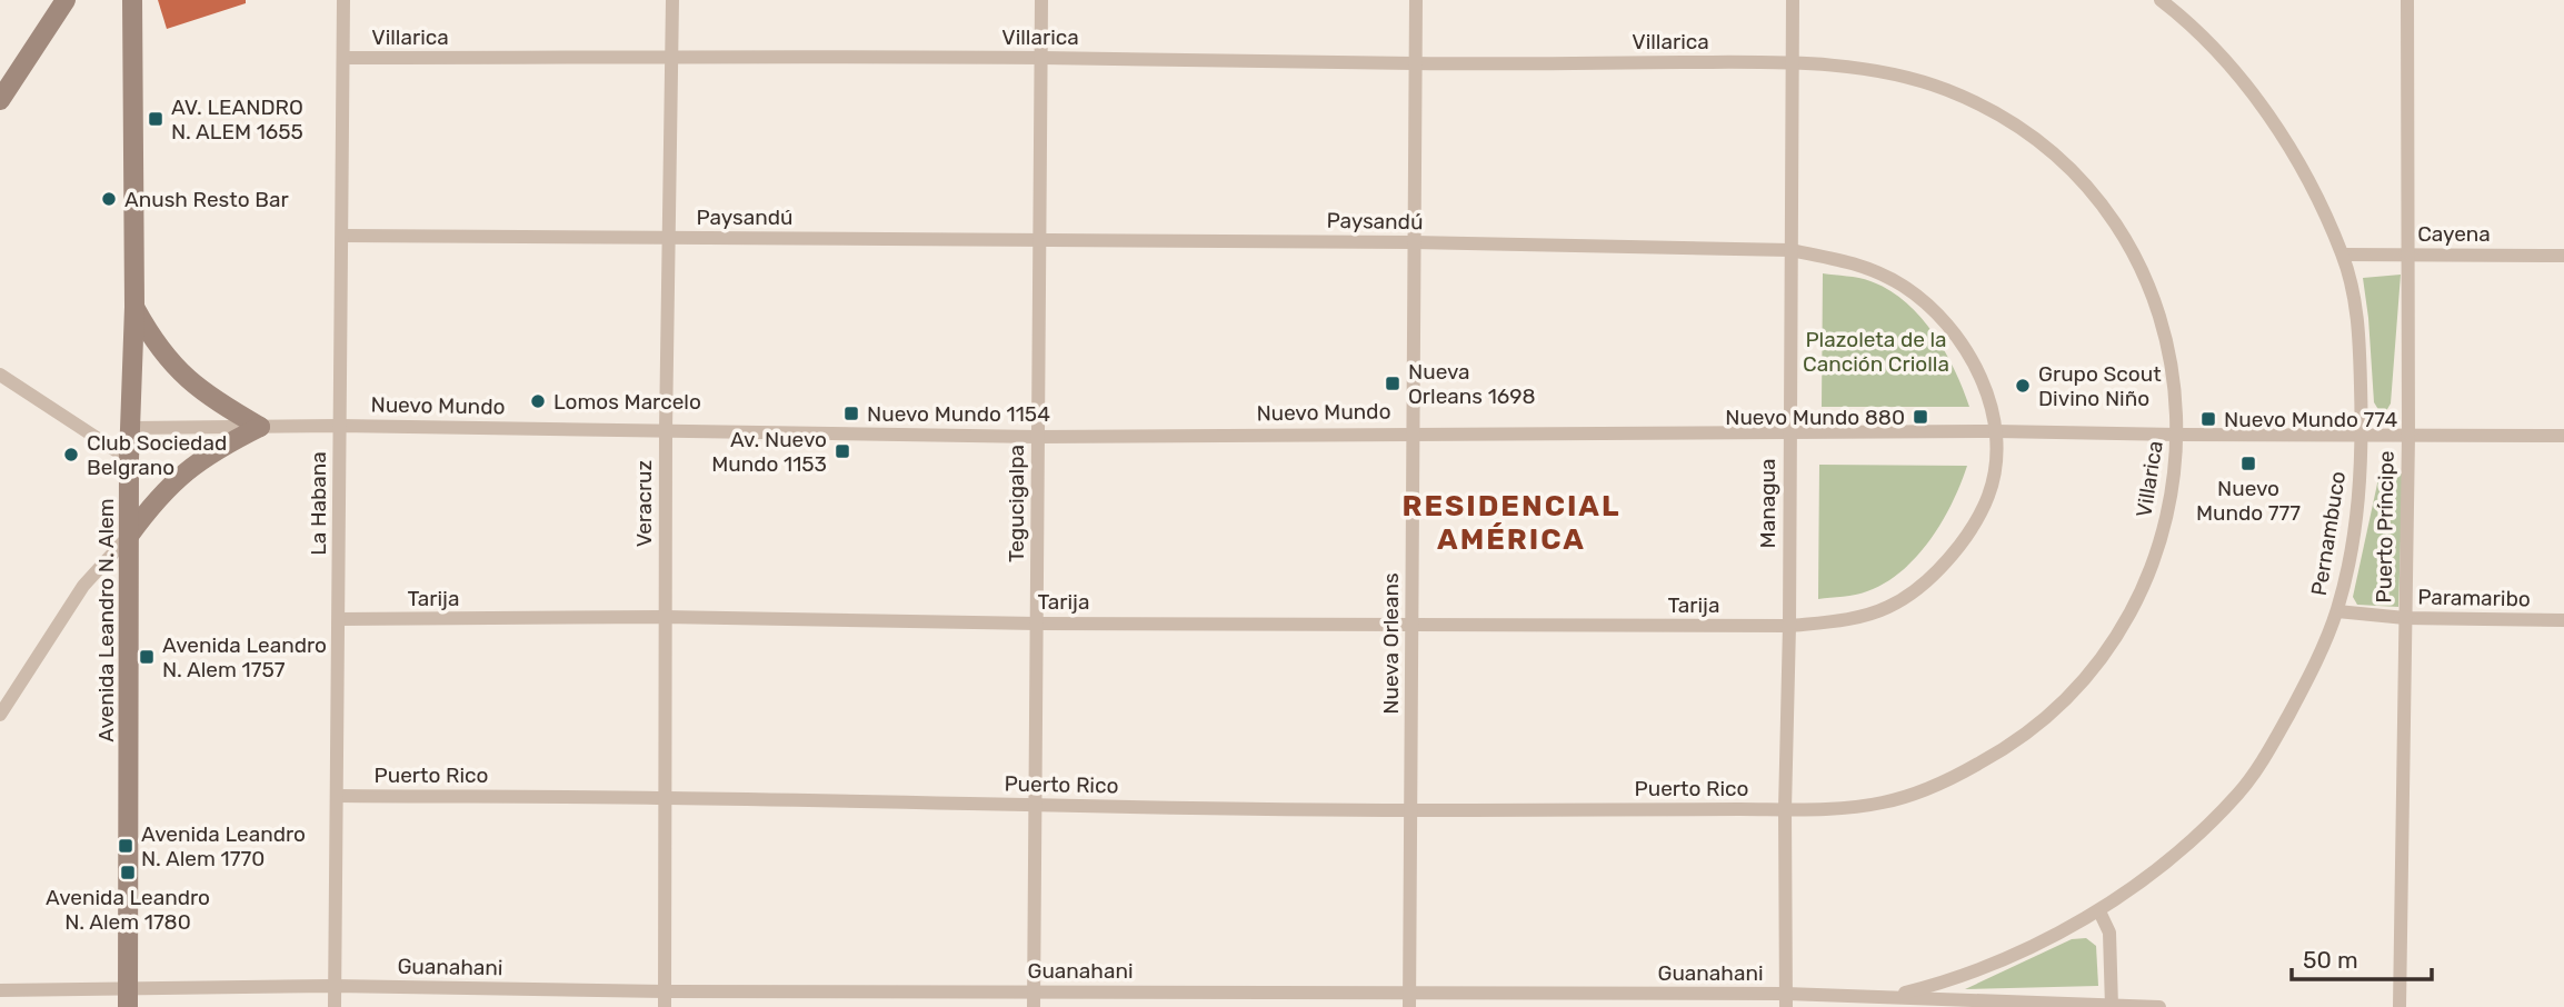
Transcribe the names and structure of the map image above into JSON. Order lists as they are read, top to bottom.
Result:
{
  "streets": {
    "main road": ["Avenida Leandro N. Alem"],
    "street": [
      "Villarica",
      "Paysandú",
      "Cayena",
      "Nuevo Mundo",
      "La Habana",
      "Veracruz",
      "Tegucigalpa",
      "Managua",
      "Puerto Príncipe",
      "Pernambuco",
      "Tarija",
      "Paramaribo",
      "Nueva Orleans",
      "Puerto Rico",
      "Guanahani"
    ]
  },
  "crossings": [
    ["Villarica", "Nuevo Mundo"],
    ["Villarica", "La Habana"],
    ["Villarica", "Veracruz"],
    ["Villarica", "Tegucigalpa"],
    ["Villarica", "Managua"],
    ["Villarica", "Nueva Orleans"],
    ["Villarica", "Puerto Rico"],
    ["Paysandú", "Nuevo Mundo"],
    ["Paysandú", "La Habana"],
    ["Paysandú", "Veracruz"],
    ["Paysandú", "Tegucigalpa"],
    ["Paysandú", "Managua"],
    ["Paysandú", "Tarija"],
    ["Paysandú", "Nueva Orleans"],
    ["Cayena", "Puerto Príncipe"],
    ["Cayena", "Pernambuco"],
    ["Nuevo Mundo", "La Habana"],
    ["Nuevo Mundo", "Veracruz"],
    ["Nuevo Mundo", "Tegucigalpa"],
    ["Nuevo Mundo", "Managua"],
    ["Nuevo Mundo", "Puerto Príncipe"],
    ["Nuevo Mundo", "Pernambuco"],
    ["Nuevo Mundo", "Avenida Leandro N. Alem"],
    ["Nuevo Mundo", "Nueva Orleans"],
    ["La Habana", "Tarija"],
    ["La Habana", "Puerto Rico"],
    ["La Habana", "Guanahani"],
    ["Veracruz", "Tarija"],
    ["Veracruz", "Puerto Rico"],
    ["Veracruz", "Guanahani"],
    ["Tegucigalpa", "Tarija"],
    ["Tegucigalpa", "Puerto Rico"],
    ["Tegucigalpa", "Guanahani"],
    ["Managua", "Tarija"],
    ["Managua", "Puerto Rico"],
    ["Managua", "Guanahani"],
    ["Puerto Príncipe", "Paramaribo"],
    ["Pernambuco", "Paramaribo"],
    ["Pernambuco", "Guanahani"],
    ["Tarija", "Nueva Orleans"],
    ["Avenida Leandro N. Alem", "Guanahani"],
    ["Nueva Orleans", "Puerto Rico"],
    ["Nueva Orleans", "Guanahani"]
  ],
  "districts": ["RESIDENCIAL AMÉRICA"],
  "parks": ["Plazoleta de la Canción Criolla"],
  "places": {
    "transit": [
      "AV. LEANDRO N. ALEM 1655",
      "Nueva Orleans 1698",
      "Nuevo Mundo 1154",
      "Nuevo Mundo 880",
      "Nuevo Mundo 774",
      "Av. Nuevo Mundo 1153",
      "Nuevo Mundo 777",
      "Avenida Leandro N. Alem 1757",
      "Avenida Leandro N. Alem 1770",
      "Avenida Leandro N. Alem 1780"
    ],
    "other": [
      "Anush Resto Bar",
      "Grupo Scout Divino Niño",
      "Lomos Marcelo",
      "Club Sociedad Belgrano"
    ]
  },
  "scale_bar": "50 m"
}
